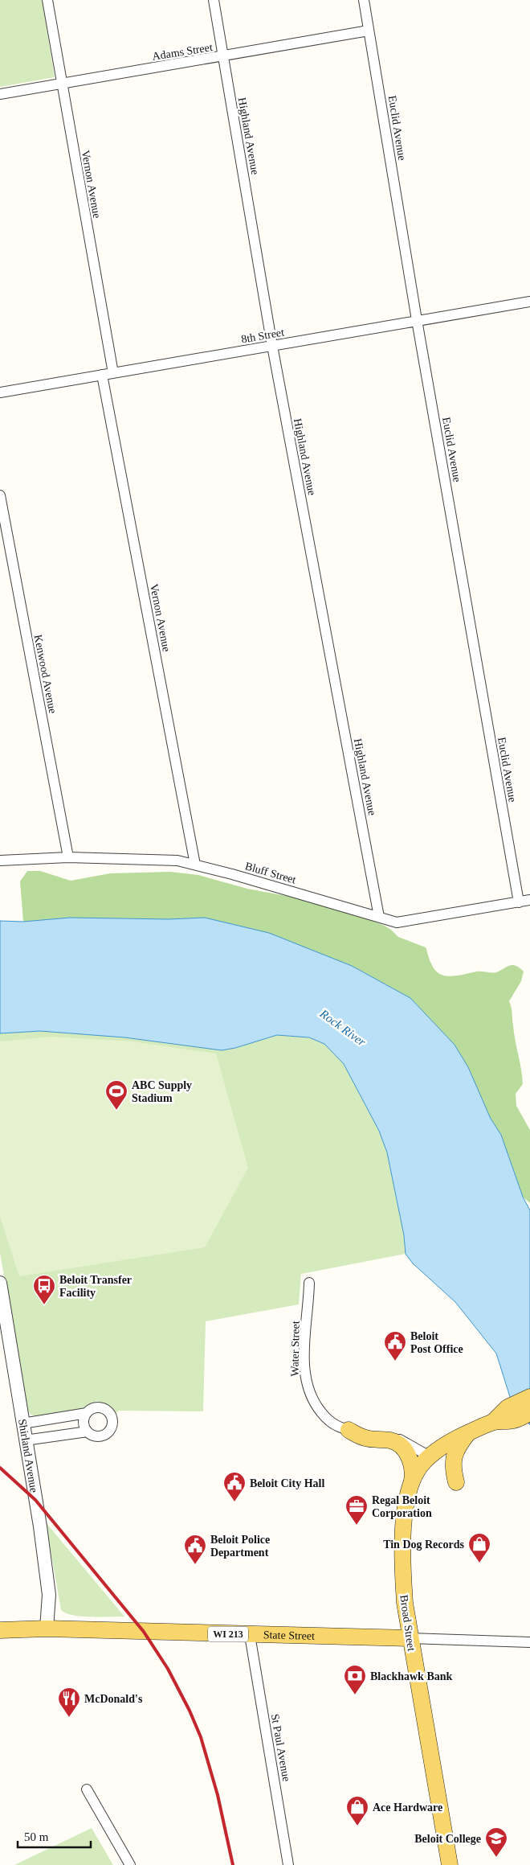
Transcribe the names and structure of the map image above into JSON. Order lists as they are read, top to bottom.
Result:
{
  "streets": {
    "main road": ["Broad Street", "WI 213", "State Street"],
    "street": [
      "Adams Street",
      "Euclid Avenue",
      "Highland Avenue",
      "Vernon Avenue",
      "8th Street",
      "Kenwood Avenue",
      "Bluff Street",
      "Water Street",
      "Shirland Avenue",
      "St Paul Avenue"
    ]
  },
  "crossings": [
    ["Adams Street", "Euclid Avenue"],
    ["Adams Street", "Highland Avenue"],
    ["Adams Street", "Vernon Avenue"],
    ["Euclid Avenue", "8th Street"],
    ["Euclid Avenue", "Bluff Street"],
    ["Highland Avenue", "8th Street"],
    ["Highland Avenue", "Bluff Street"],
    ["Vernon Avenue", "8th Street"],
    ["Vernon Avenue", "Bluff Street"],
    ["Kenwood Avenue", "Bluff Street"],
    ["Shirland Avenue", "State Street"],
    ["Broad Street", "State Street"],
    ["State Street", "St Paul Avenue"]
  ],
  "water": ["Rock River"],
  "places": {
    "sports": ["ABC Supply Stadium"],
    "bus stop": ["Beloit Transfer Facility"],
    "public building": ["Beloit Post Office", "Beloit City Hall", "Beloit Police Department"],
    "office": ["Regal Beloit Corporation"],
    "shop": ["Tin Dog Records", "Ace Hardware"],
    "bank": ["Blackhawk Bank"],
    "restaurant": ["McDonald's"],
    "school or university": ["Beloit College"]
  },
  "scale_bar": "50 m"
}
